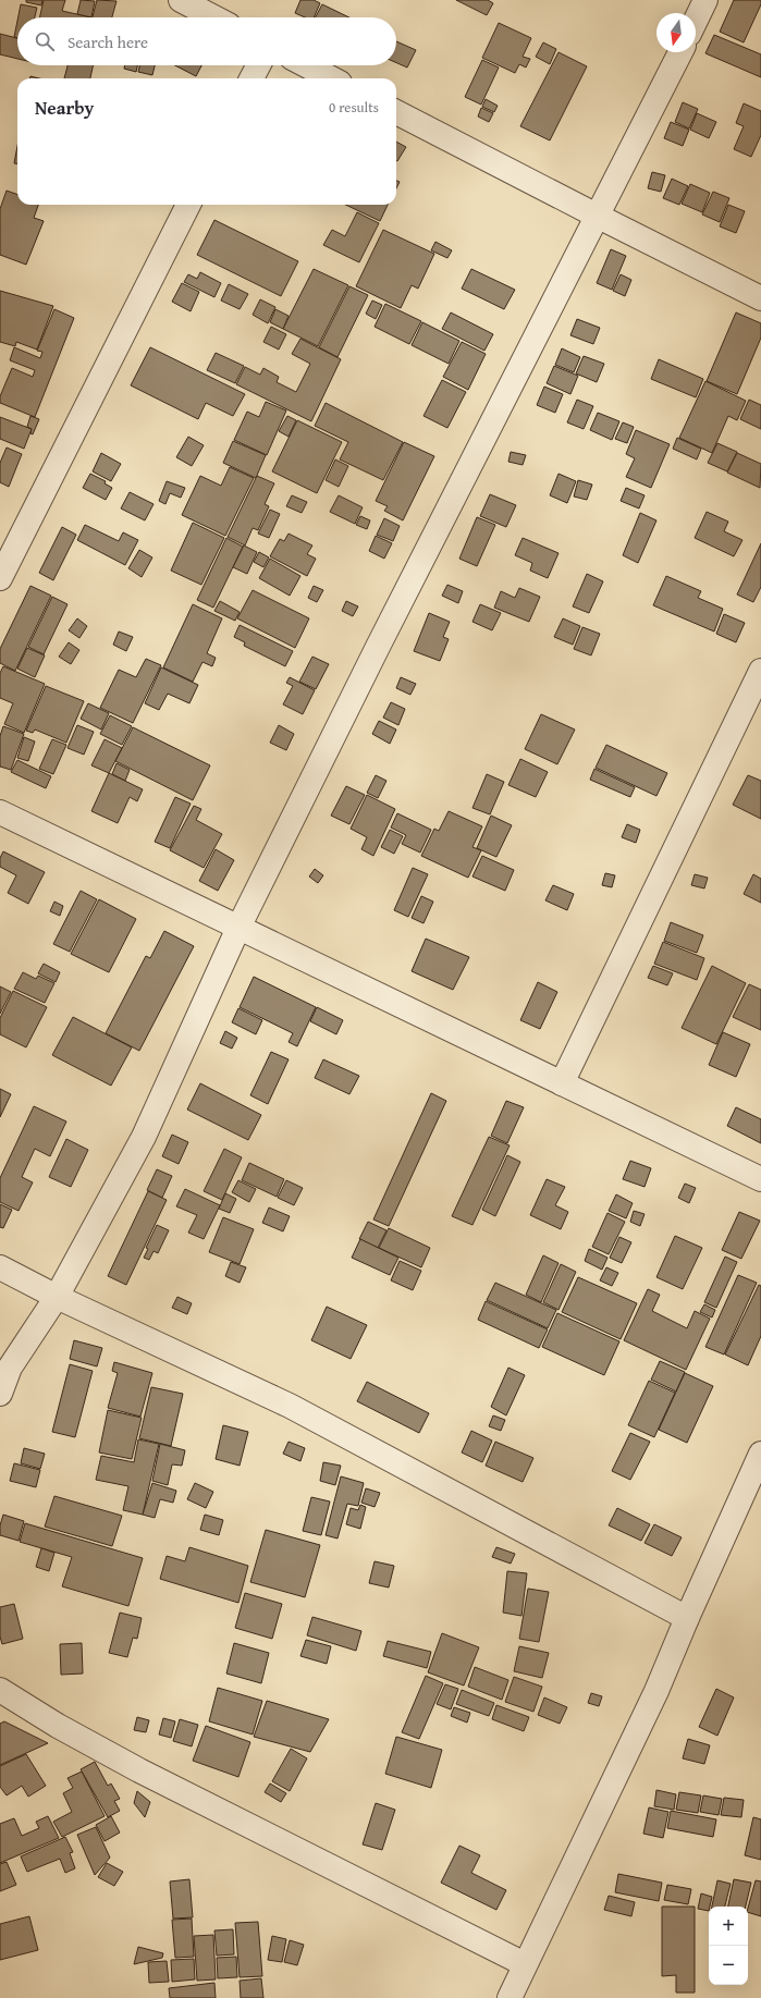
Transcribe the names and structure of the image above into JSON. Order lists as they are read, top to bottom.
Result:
{
  "north": "bottom",
  "page": {
    "search": "Search here",
    "heading": ["Nearby", "0 results"],
    "map_buttons": ["+", "−"]
  }
}
